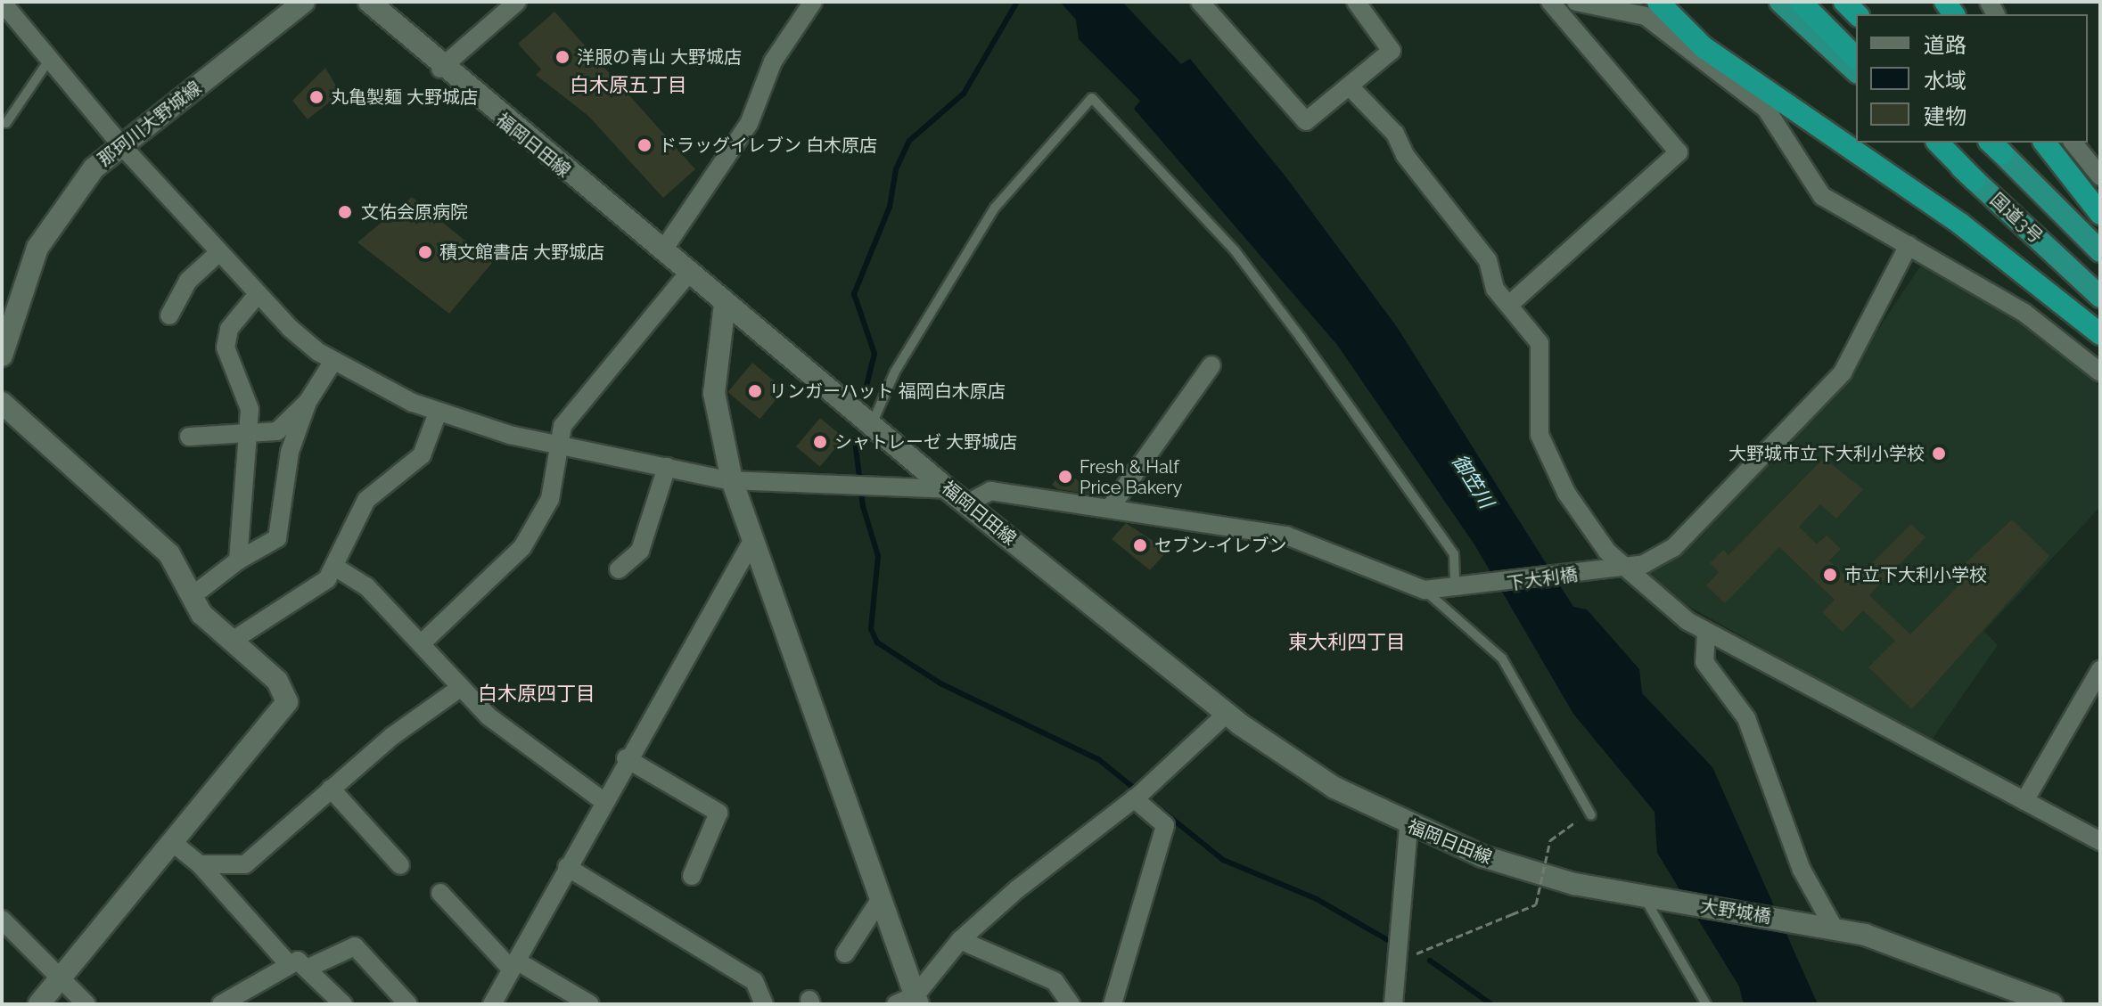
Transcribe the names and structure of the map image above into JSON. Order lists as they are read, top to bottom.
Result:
{
  "streets": {
    "highway": ["国道3号"],
    "main road": ["那珂川大野城線", "福岡日田線", "大野城橋"],
    "street": ["下大利橋"]
  },
  "crossings": [
    ["福岡日田線", "大野城橋"]
  ],
  "districts": ["白木原五丁目", "東大利四丁目", "白木原四丁目"],
  "water": ["御笠川"],
  "places": [
    "洋服の青山 大野城店",
    "丸亀製麺 大野城店",
    "ドラッグイレブン 白木原店",
    "文佑会原病院",
    "積文館書店 大野城店",
    "リンガーハット 福岡白木原店",
    "シャトレーゼ 大野城店",
    "大野城市立下大利小学校",
    "Fresh & Half Price Bakery",
    "セブン-イレブン",
    "市立下大利小学校"
  ],
  "legend": ["道路", "水域", "建物"]
}
